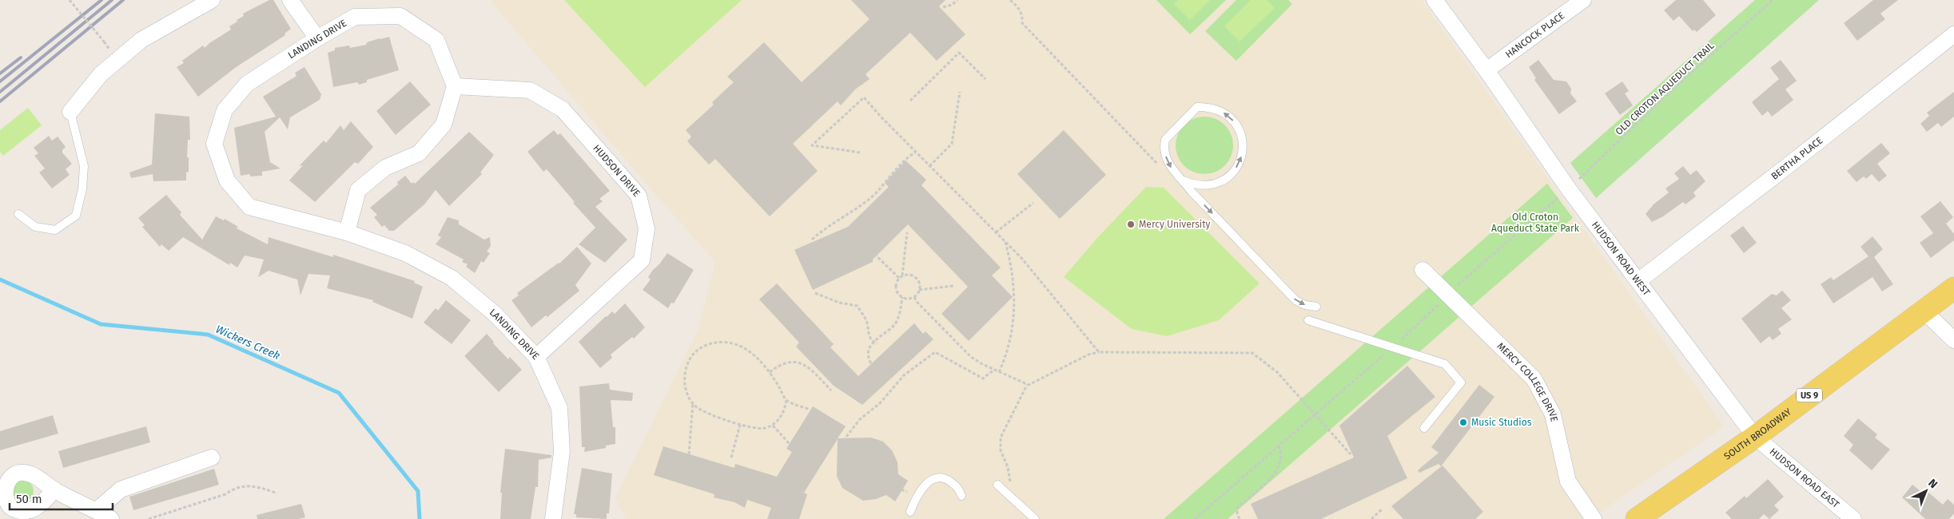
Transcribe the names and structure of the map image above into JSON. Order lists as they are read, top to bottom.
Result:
{
  "streets": {
    "main road": ["US 9", "SOUTH BROADWAY"],
    "street": [
      "HANCOCK PLACE",
      "LANDING DRIVE",
      "BERTHA PLACE",
      "HUDSON DRIVE",
      "HUDSON ROAD WEST",
      "MERCY COLLEGE DRIVE",
      "HUDSON ROAD EAST"
    ],
    "path": ["OLD CROTON AQUEDUCT TRAIL"]
  },
  "crossings": [
    ["HANCOCK PLACE", "HUDSON ROAD WEST"],
    ["LANDING DRIVE", "HUDSON DRIVE"],
    ["OLD CROTON AQUEDUCT TRAIL", "HUDSON ROAD WEST"],
    ["BERTHA PLACE", "HUDSON ROAD WEST"],
    ["HUDSON ROAD WEST", "SOUTH BROADWAY"],
    ["HUDSON ROAD WEST", "HUDSON ROAD EAST"],
    ["SOUTH BROADWAY", "HUDSON ROAD EAST"]
  ],
  "water": ["Wickers Creek"],
  "parks": ["Old Croton Aqueduct State Park"],
  "places": ["Mercy University", "Music Studios"],
  "scale_bar": "50 m",
  "north": "top right"
}
